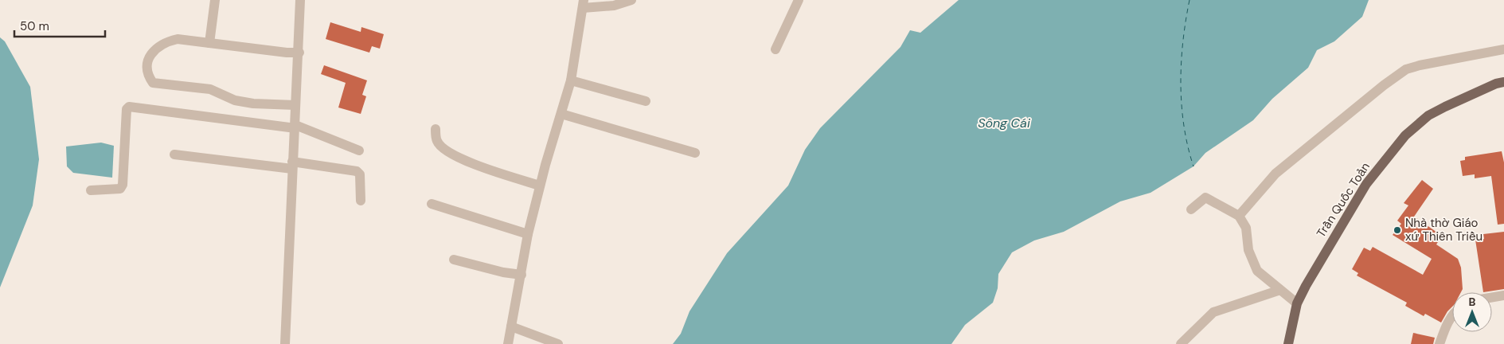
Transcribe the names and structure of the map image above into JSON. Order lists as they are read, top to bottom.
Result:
{
  "streets": {
    "main road": ["Trần Quốc Toản"]
  },
  "water": ["Sông Cái"],
  "places": ["Nhà thờ Giáo xứ Thiên Triều"],
  "scale_bar": "50 m",
  "north": "top"
}
